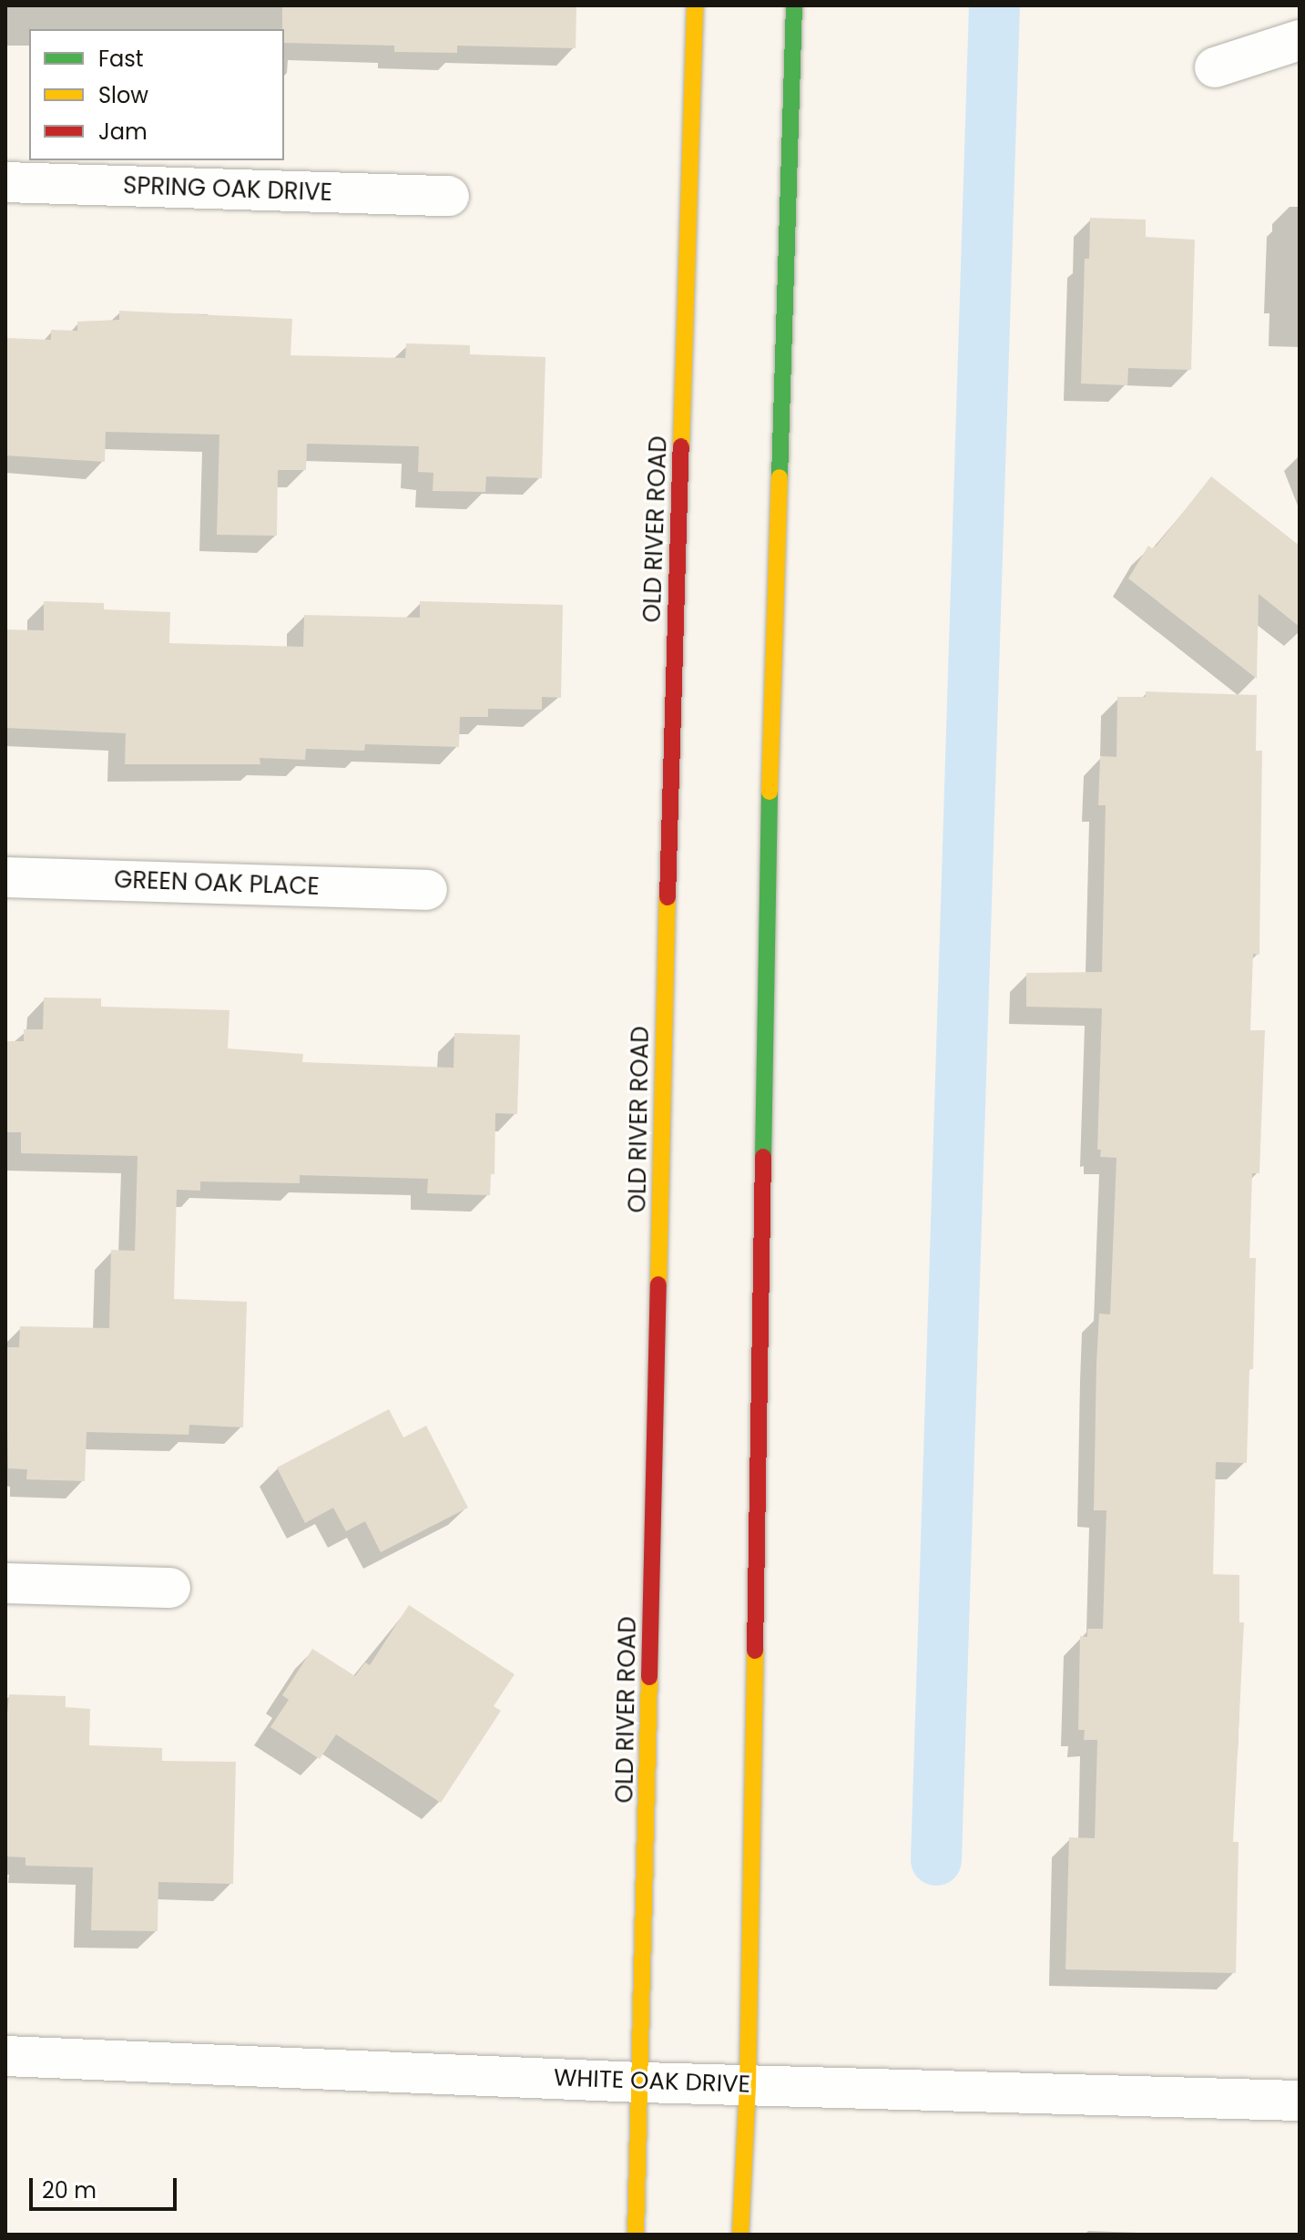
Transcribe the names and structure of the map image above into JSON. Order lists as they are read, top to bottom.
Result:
{
  "streets": {
    "main road": ["OLD RIVER ROAD"],
    "street": ["SPRING OAK DRIVE", "GREEN OAK PLACE", "WHITE OAK DRIVE"]
  },
  "crossings": [
    ["OLD RIVER ROAD", "WHITE OAK DRIVE"]
  ],
  "legend": ["Fast", "Slow", "Jam"],
  "scale_bar": "20 m"
}
